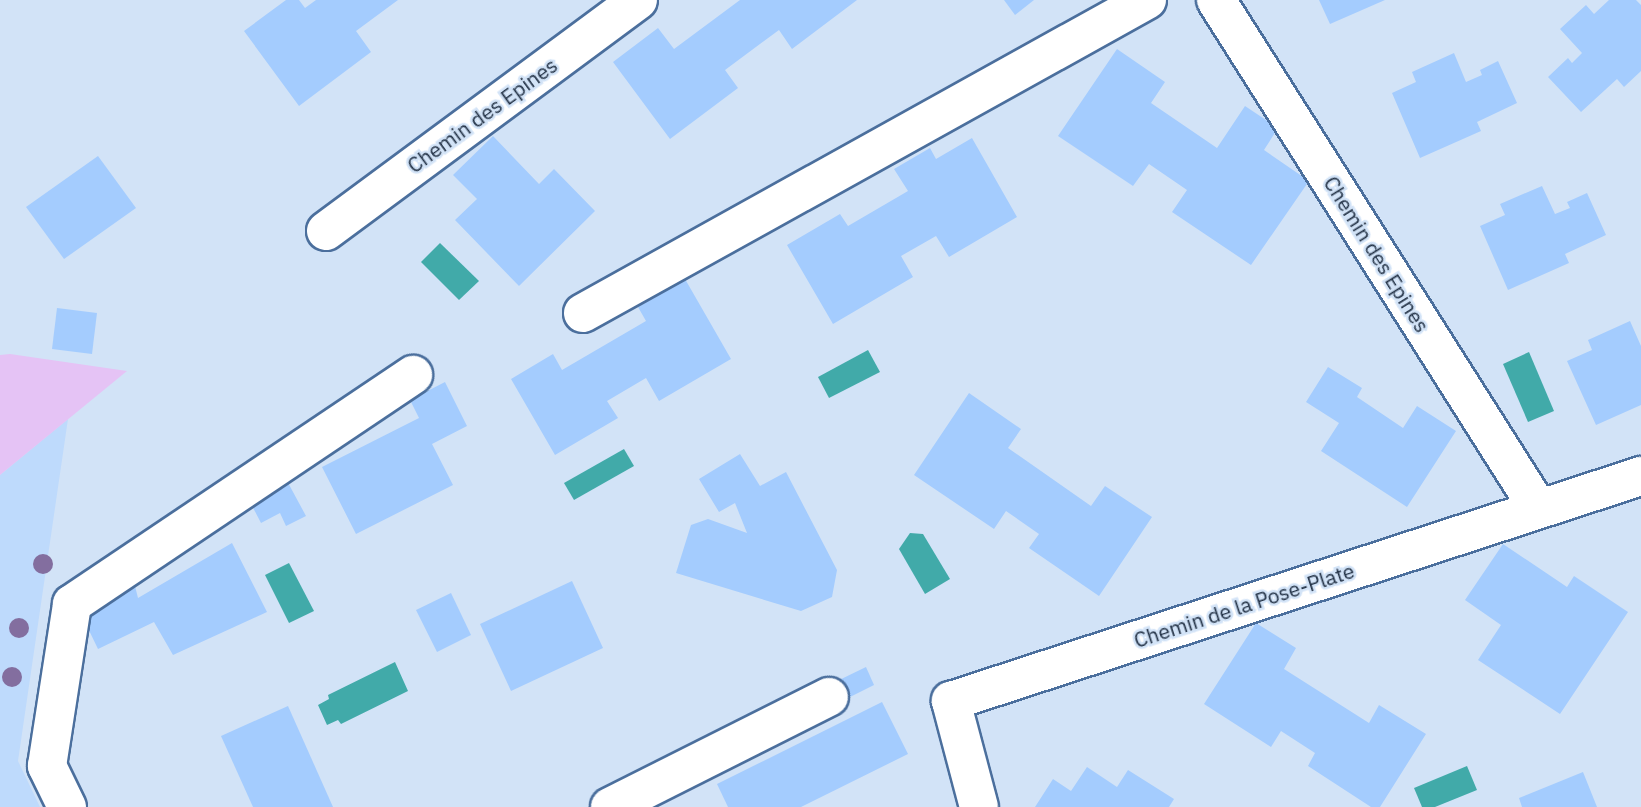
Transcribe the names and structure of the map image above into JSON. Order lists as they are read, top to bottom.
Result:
{
  "streets": {
    "street": ["Chemin des Epines", "Chemin de la Pose-Plate"]
  },
  "crossings": [
    ["Chemin des Epines", "Chemin de la Pose-Plate"]
  ]
}
